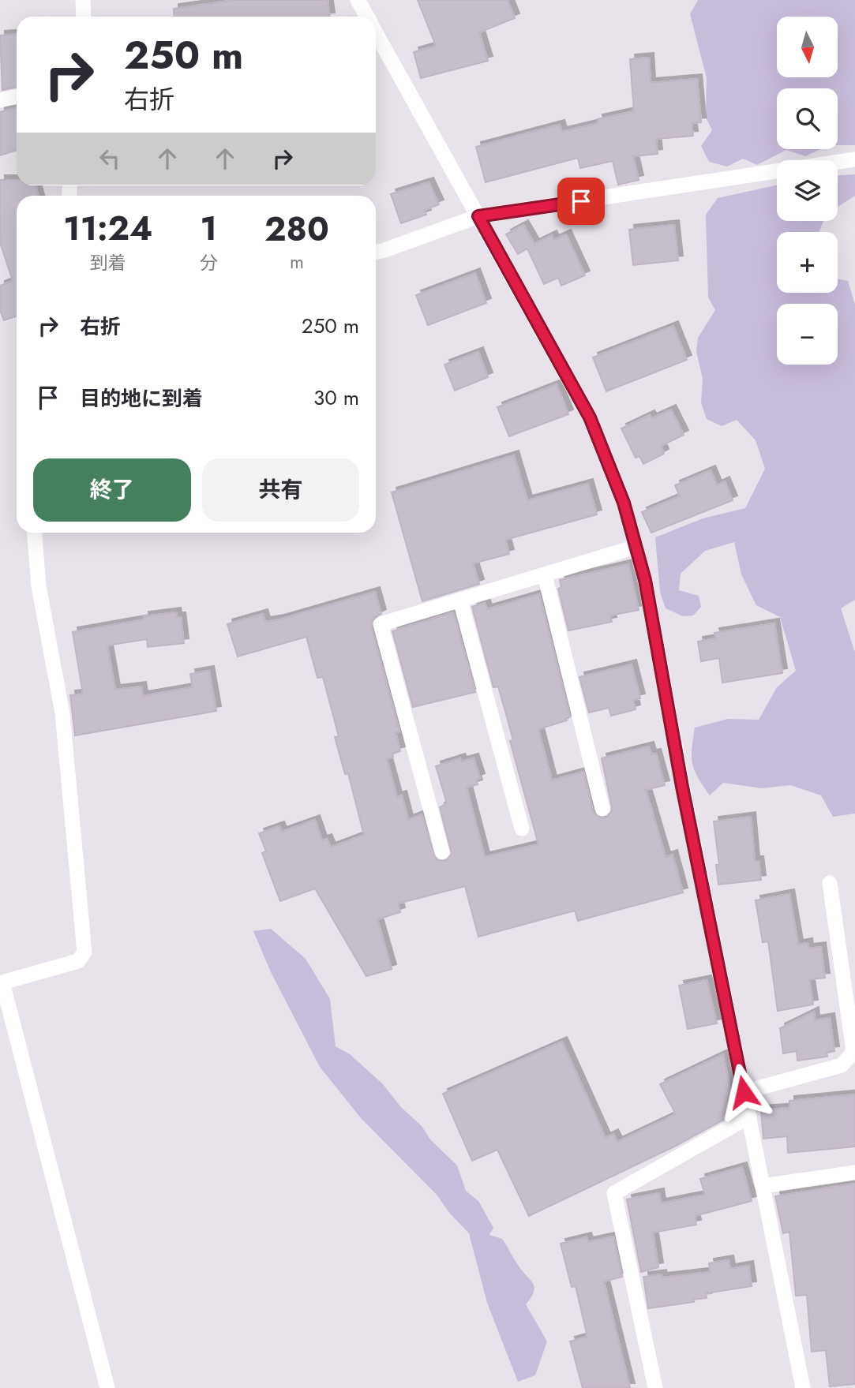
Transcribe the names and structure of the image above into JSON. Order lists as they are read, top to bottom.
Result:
{
  "north": "bottom",
  "page": {
    "map_buttons": ["+", "−"],
    "turn": ["250 m", "右折"],
    "eta": [
      "11:24",
      "到着",
      "1",
      "分",
      "280",
      "m"
    ],
    "list": [
      {
        "name": "右折",
        "value": "250 m"
      },
      {
        "name": "目的地に到着",
        "value": "30 m"
      }
    ],
    "buttons": ["終了", "共有"]
  }
}
